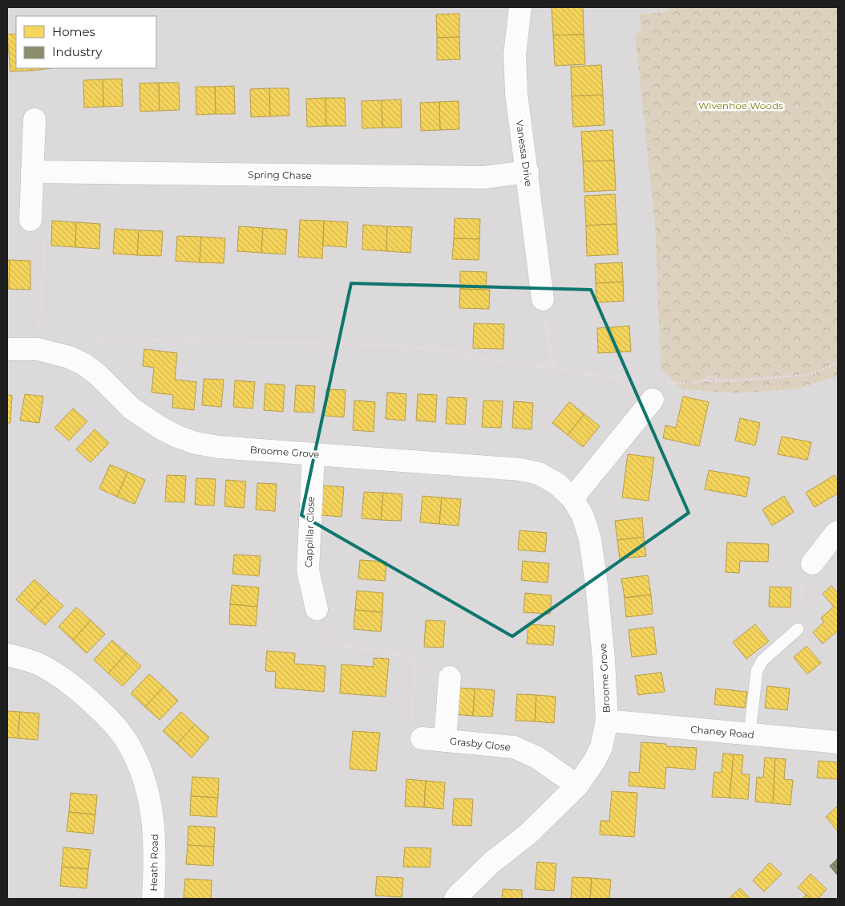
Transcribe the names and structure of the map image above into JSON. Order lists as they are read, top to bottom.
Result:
{
  "streets": {
    "street": [
      "Vanessa Drive",
      "Spring Chase",
      "Broome Grove",
      "Cappillar Close",
      "Chaney Road",
      "Grasby Close",
      "Heath Road"
    ]
  },
  "crossings": [
    ["Vanessa Drive", "Spring Chase"],
    ["Broome Grove", "Cappillar Close"],
    ["Broome Grove", "Chaney Road"],
    ["Broome Grove", "Grasby Close"]
  ],
  "parks": ["Wivenhoe Woods"],
  "legend": ["Homes", "Industry"]
}
